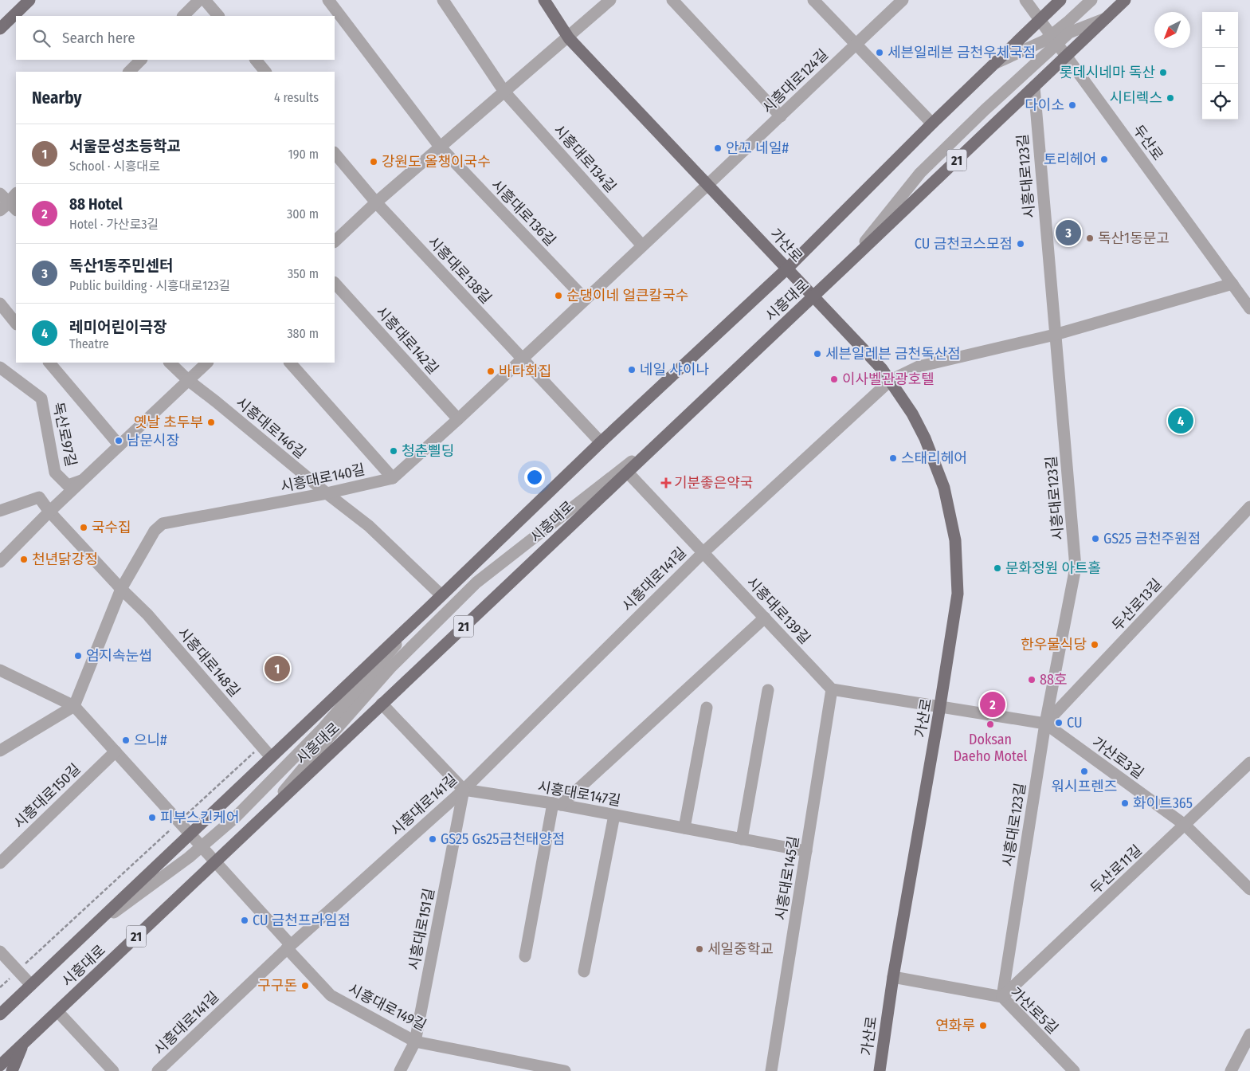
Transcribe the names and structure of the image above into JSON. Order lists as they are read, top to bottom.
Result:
{
  "streets": {
    "main road": ["21", "가산로", "시흥대로"],
    "street": [
      "시흥대로124길",
      "두산로",
      "시흥대로134길",
      "시흥대로123길",
      "시흥대로136길",
      "시흥대로138길",
      "시흥대로142길",
      "시흥대로146길",
      "독산로97길",
      "시흥대로140길",
      "시흥대로141길",
      "두산로13길",
      "시흥대로139길",
      "시흥대로148길",
      "가산로3길",
      "시흥대로147길",
      "시흥대로150길",
      "두산로11길",
      "시흥대로145길",
      "시흥대로151길",
      "시흥대로149길",
      "가산로5길"
    ]
  },
  "crossings": [
    ["시흥대로124길", "가산로"],
    ["두산로", "시흥대로"],
    ["시흥대로123길", "시흥대로"],
    ["시흥대로123길", "두산로13길"],
    ["시흥대로123길", "가산로3길"],
    ["시흥대로123길", "두산로11길"],
    ["시흥대로123길", "가산로5길"],
    ["가산로", "시흥대로"],
    ["가산로", "가산로3길"],
    ["가산로", "가산로5길"],
    ["시흥대로138길", "시흥대로"],
    ["시흥대로138길", "시흥대로140길"],
    ["시흥대로", "시흥대로146길"],
    ["시흥대로", "시흥대로139길"],
    ["시흥대로", "시흥대로148길"],
    ["시흥대로", "시흥대로149길"],
    ["시흥대로142길", "시흥대로140길"],
    ["시흥대로146길", "시흥대로140길"],
    ["시흥대로140길", "시흥대로148길"],
    ["시흥대로141길", "시흥대로139길"],
    ["시흥대로141길", "시흥대로147길"],
    ["시흥대로141길", "시흥대로151길"],
    ["시흥대로141길", "시흥대로149길"],
    ["두산로13길", "가산로3길"],
    ["시흥대로139길", "시흥대로145길"],
    ["가산로3길", "두산로11길"],
    ["시흥대로147길", "시흥대로145길"],
    ["시흥대로147길", "시흥대로151길"],
    ["두산로11길", "가산로5길"],
    ["시흥대로151길", "시흥대로149길"]
  ],
  "places": {
    "other": [
      "세븐일레븐 금천우체국점",
      "롯데시네마 독산",
      "시티렉스",
      "다이소",
      "안꼬 네일#",
      "토리헤어",
      "강원도 올챙이국수",
      "독산1동문고",
      "CU 금천코스모점",
      "순댕이네 얼큰칼국수",
      "세븐일레븐 금천독산점",
      "네일 샤이나",
      "바다회집",
      "이사벨관광호텔",
      "옛날 초두부",
      "남문시장",
      "청춘삘딩",
      "스태리헤어",
      "국수집",
      "GS25 금천주원점",
      "천년닭강정",
      "문화정원 아트홀",
      "한우물식당",
      "엄지속눈썹",
      "88호",
      "CU",
      "Doksan Daeho Motel",
      "으니#",
      "워시프렌즈",
      "화이트365",
      "피부스킨케어",
      "GS25 Gs25금천태양점",
      "CU 금천프라임점",
      "세일중학교",
      "구구돈",
      "연화루"
    ],
    "health": ["기분좋은약국"]
  },
  "north": "bottom left",
  "page": {
    "map_buttons": ["+", "−"],
    "search": "Search here",
    "heading": ["Nearby", "4 results"],
    "list": [
      {
        "mark": "1",
        "name": "서울문성초등학교",
        "note": "School · 시흥대로",
        "value": "190 m"
      },
      {
        "mark": "2",
        "name": "88 Hotel",
        "note": "Hotel · 가산로3길",
        "value": "300 m"
      },
      {
        "mark": "3",
        "name": "독산1동주민센터",
        "note": "Public building · 시흥대로123길",
        "value": "350 m"
      },
      {
        "mark": "4",
        "name": "레미어린이극장",
        "note": "Theatre",
        "value": "380 m"
      }
    ],
    "pins": [
      "3",
      "4",
      "1",
      "2"
    ]
  }
}
